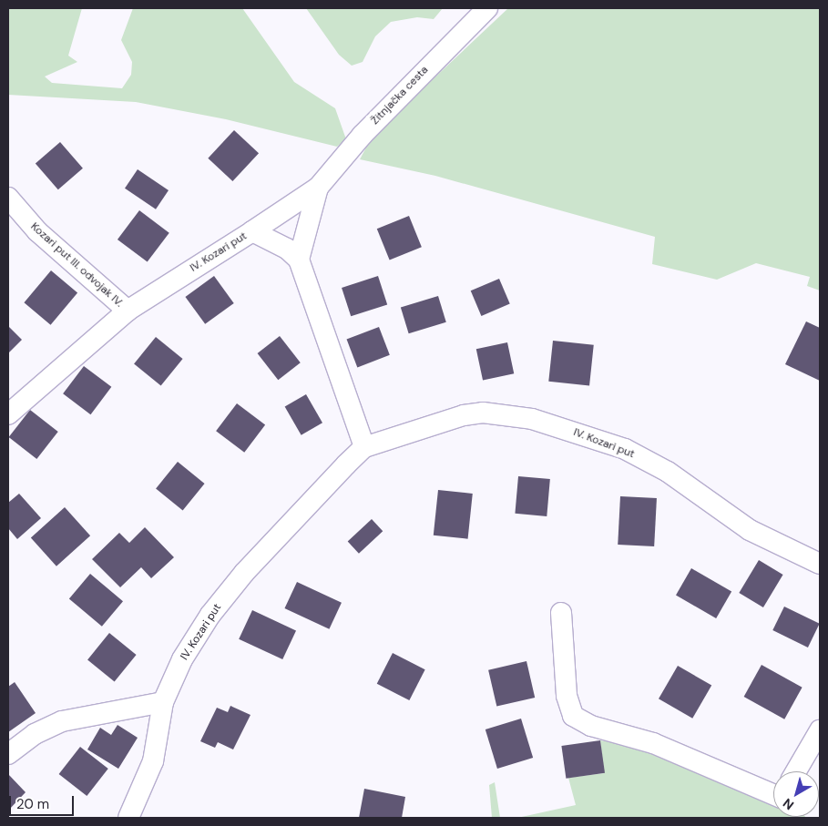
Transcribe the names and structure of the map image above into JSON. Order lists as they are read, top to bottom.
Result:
{
  "streets": {
    "street": ["Žitnjačka cesta", "IV. Kozari put", "Kozari put III. odvojak IV."]
  },
  "crossings": [
    ["IV. Kozari put", "Kozari put III. odvojak IV."]
  ],
  "scale_bar": "20 m",
  "north": "bottom left"
}
